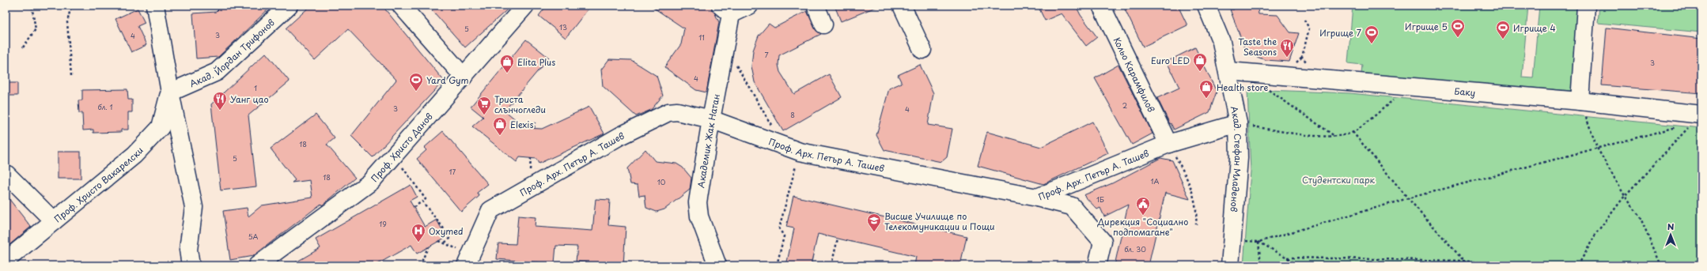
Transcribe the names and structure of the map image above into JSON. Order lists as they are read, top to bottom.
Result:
{
  "streets": {
    "street": [
      "Акад. Йордан Трифонов",
      "Кольо Карамфилов",
      "Баку",
      "Академик Жак Натан",
      "Проф. Христо Данов",
      "Проф. Арх. Петър А. Ташев",
      "Акад. Стефан Младенов",
      "Проф. Христо Вакарелски"
    ]
  },
  "crossings": [
    ["Акад. Йордан Трифонов", "Проф. Христо Вакарелски"],
    ["Кольо Карамфилов", "Проф. Арх. Петър А. Ташев"],
    ["Баку", "Акад. Стефан Младенов"],
    ["Академик Жак Натан", "Проф. Арх. Петър А. Ташев"],
    ["Проф. Арх. Петър А. Ташев", "Акад. Стефан Младенов"]
  ],
  "parks": ["Студентски парк"],
  "places": {
    "sports": [
      "Игрище 5",
      "Игрище 4",
      "Игрище 7",
      "Yard Gym"
    ],
    "restaurant": ["Taste the Seasons", "Уанг цао"],
    "shop": [
      "Euro LED",
      "Elita Plus",
      "Health store",
      "Elexis"
    ],
    "supermarket": ["Триста слънчогледи"],
    "public building": ["Дирекция \"Социално подпомагане\""],
    "school or university": ["Висше Училище по Телекомуникации и Пощи"],
    "hospital": ["Oxymed"]
  },
  "house_numbers": [
    "13",
    "5",
    "3",
    "4",
    "11",
    "7",
    "3",
    "4",
    "1",
    "2",
    "бл. 1",
    "3",
    "4",
    "8",
    "18",
    "5",
    "17",
    "18",
    "1А",
    "10",
    "1Б",
    "19",
    "5А",
    "бл. 30"
  ],
  "north": "top"
}
